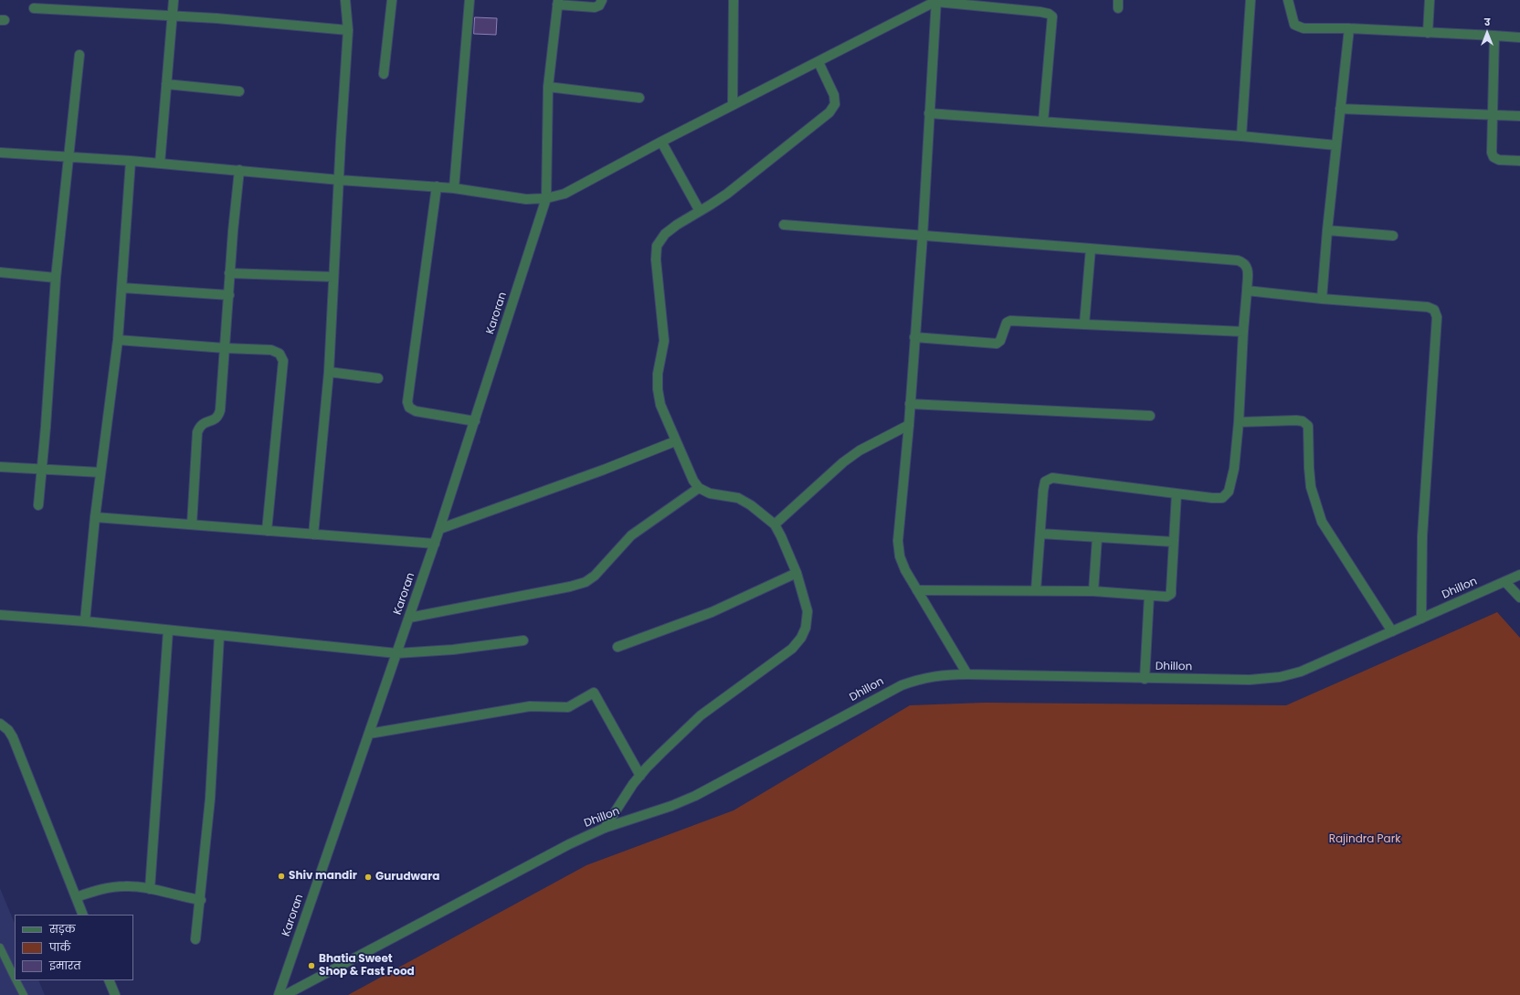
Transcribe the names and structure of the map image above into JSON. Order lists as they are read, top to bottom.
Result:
{
  "streets": {
    "street": ["Karoran", "Dhillon"]
  },
  "parks": ["Rajindra Park"],
  "places": ["Shiv mandir", "Gurudwara", "Bhatia Sweet Shop & Fast Food"],
  "legend": ["सड़क", "पार्क", "इमारत"],
  "north": "top"
}
